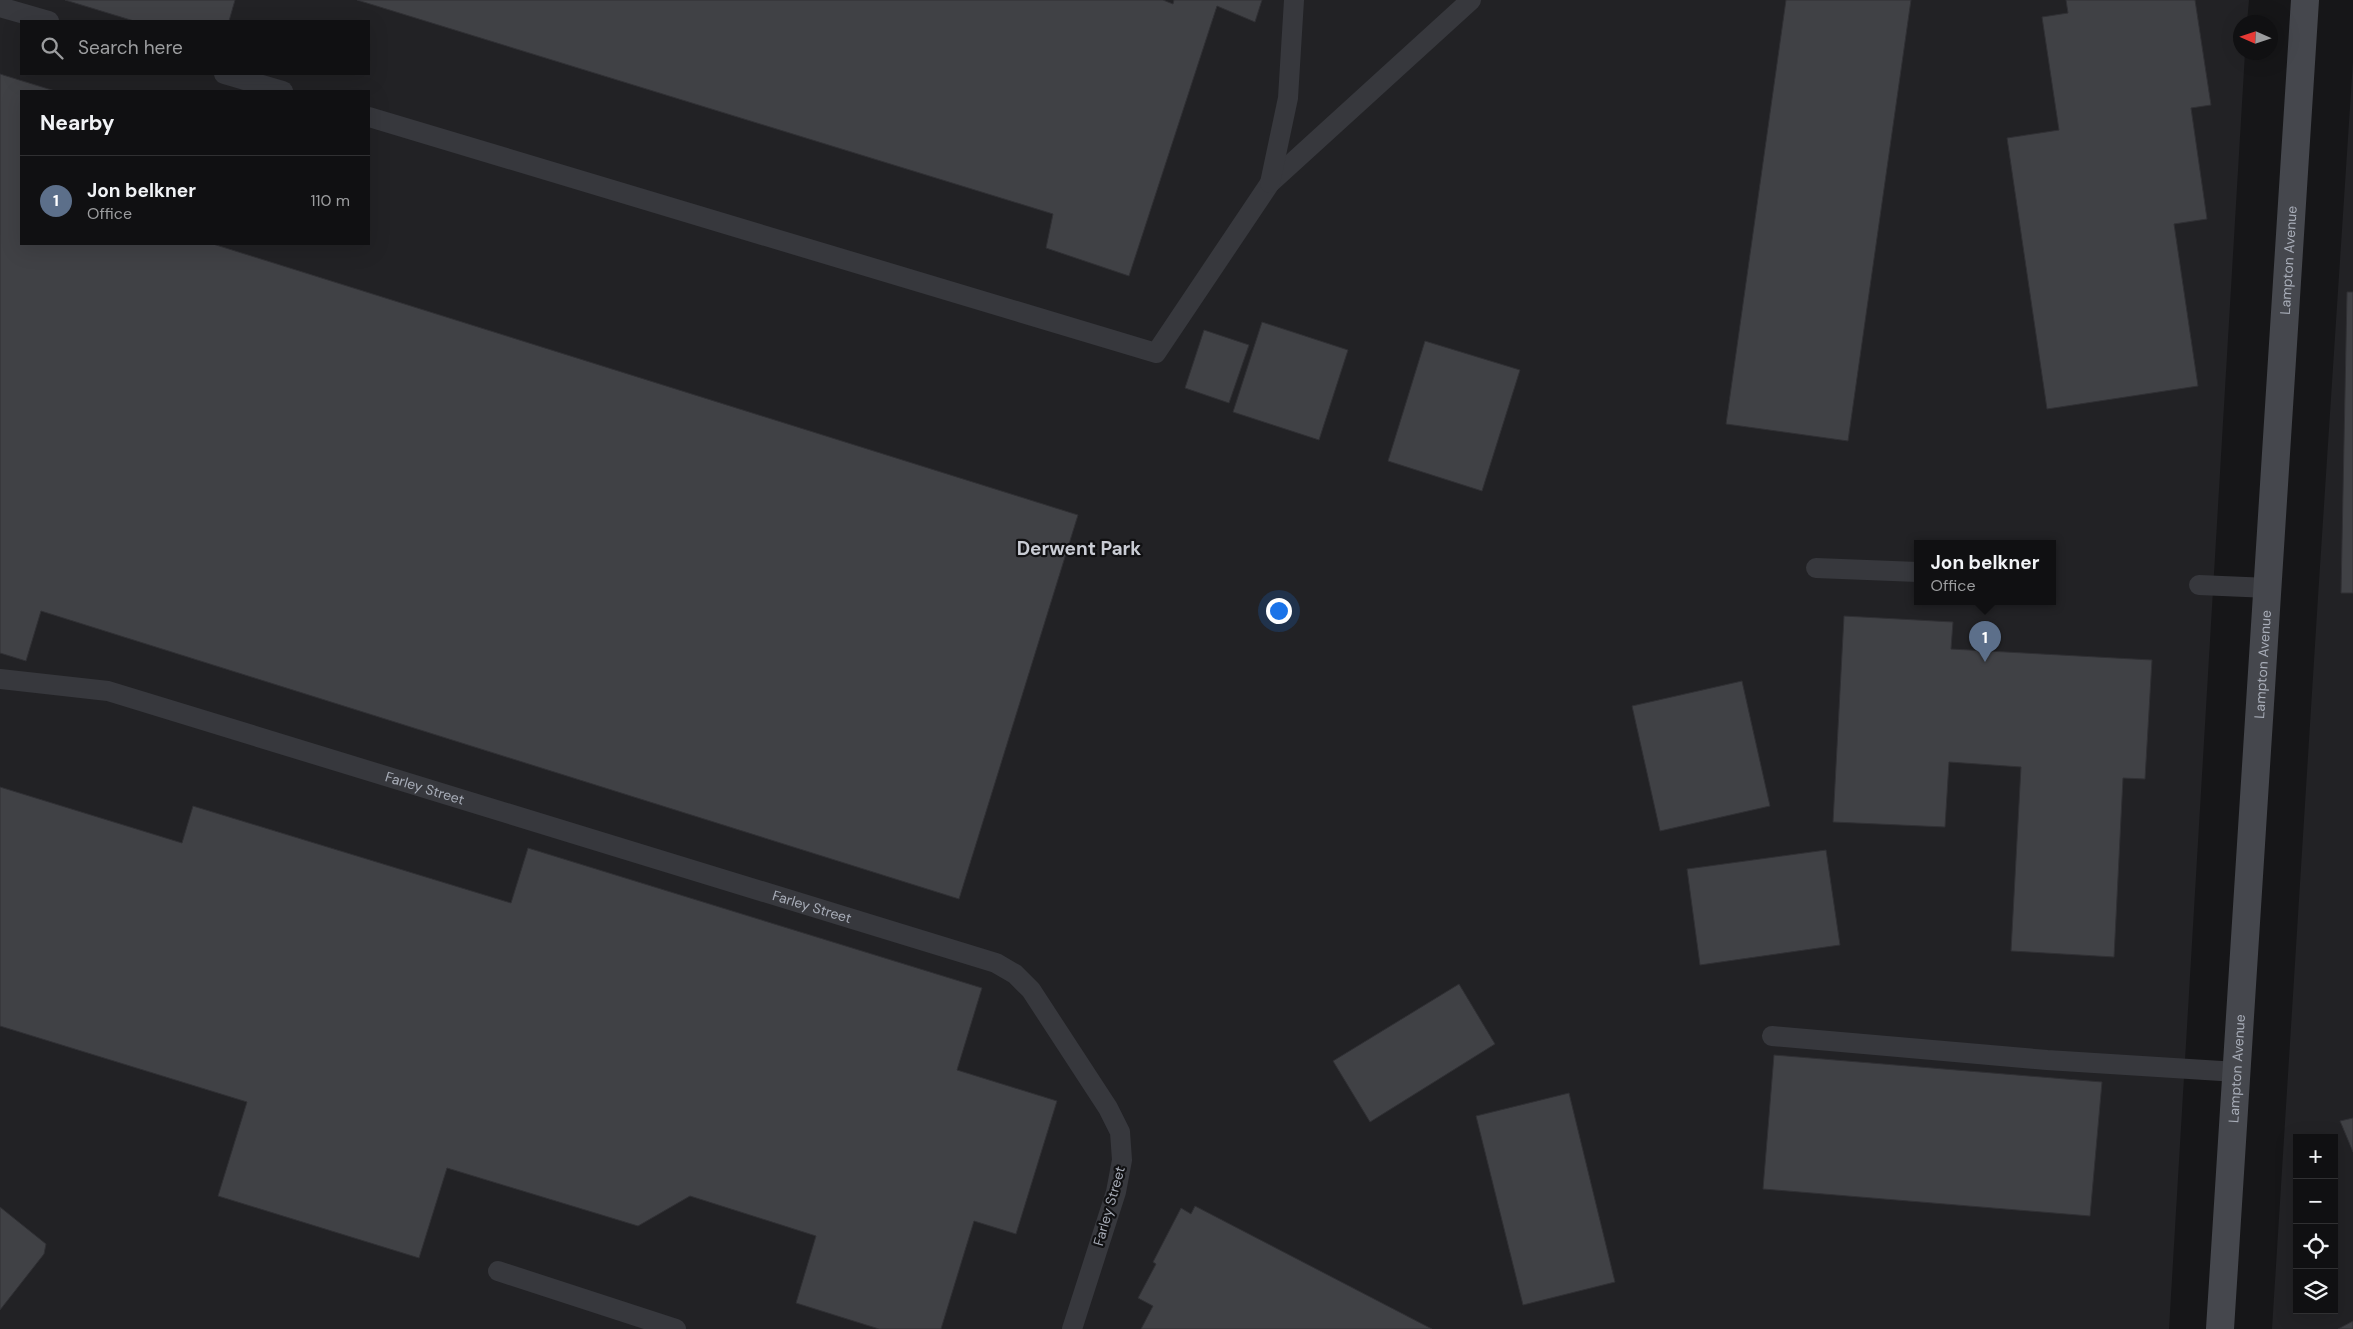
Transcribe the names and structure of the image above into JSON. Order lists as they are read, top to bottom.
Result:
{
  "streets": {
    "street": ["Lampton Avenue"],
    "lane": ["Farley Street"]
  },
  "districts": ["Derwent Park"],
  "north": "left",
  "page": {
    "search": "Search here",
    "heading": "Nearby",
    "list": [
      {
        "mark": "1",
        "name": "Jon belkner",
        "note": "Office",
        "value": "110 m"
      }
    ],
    "popup": ["Jon belkner", "Office"],
    "pins": "1",
    "map_buttons": ["+", "−"]
  }
}
